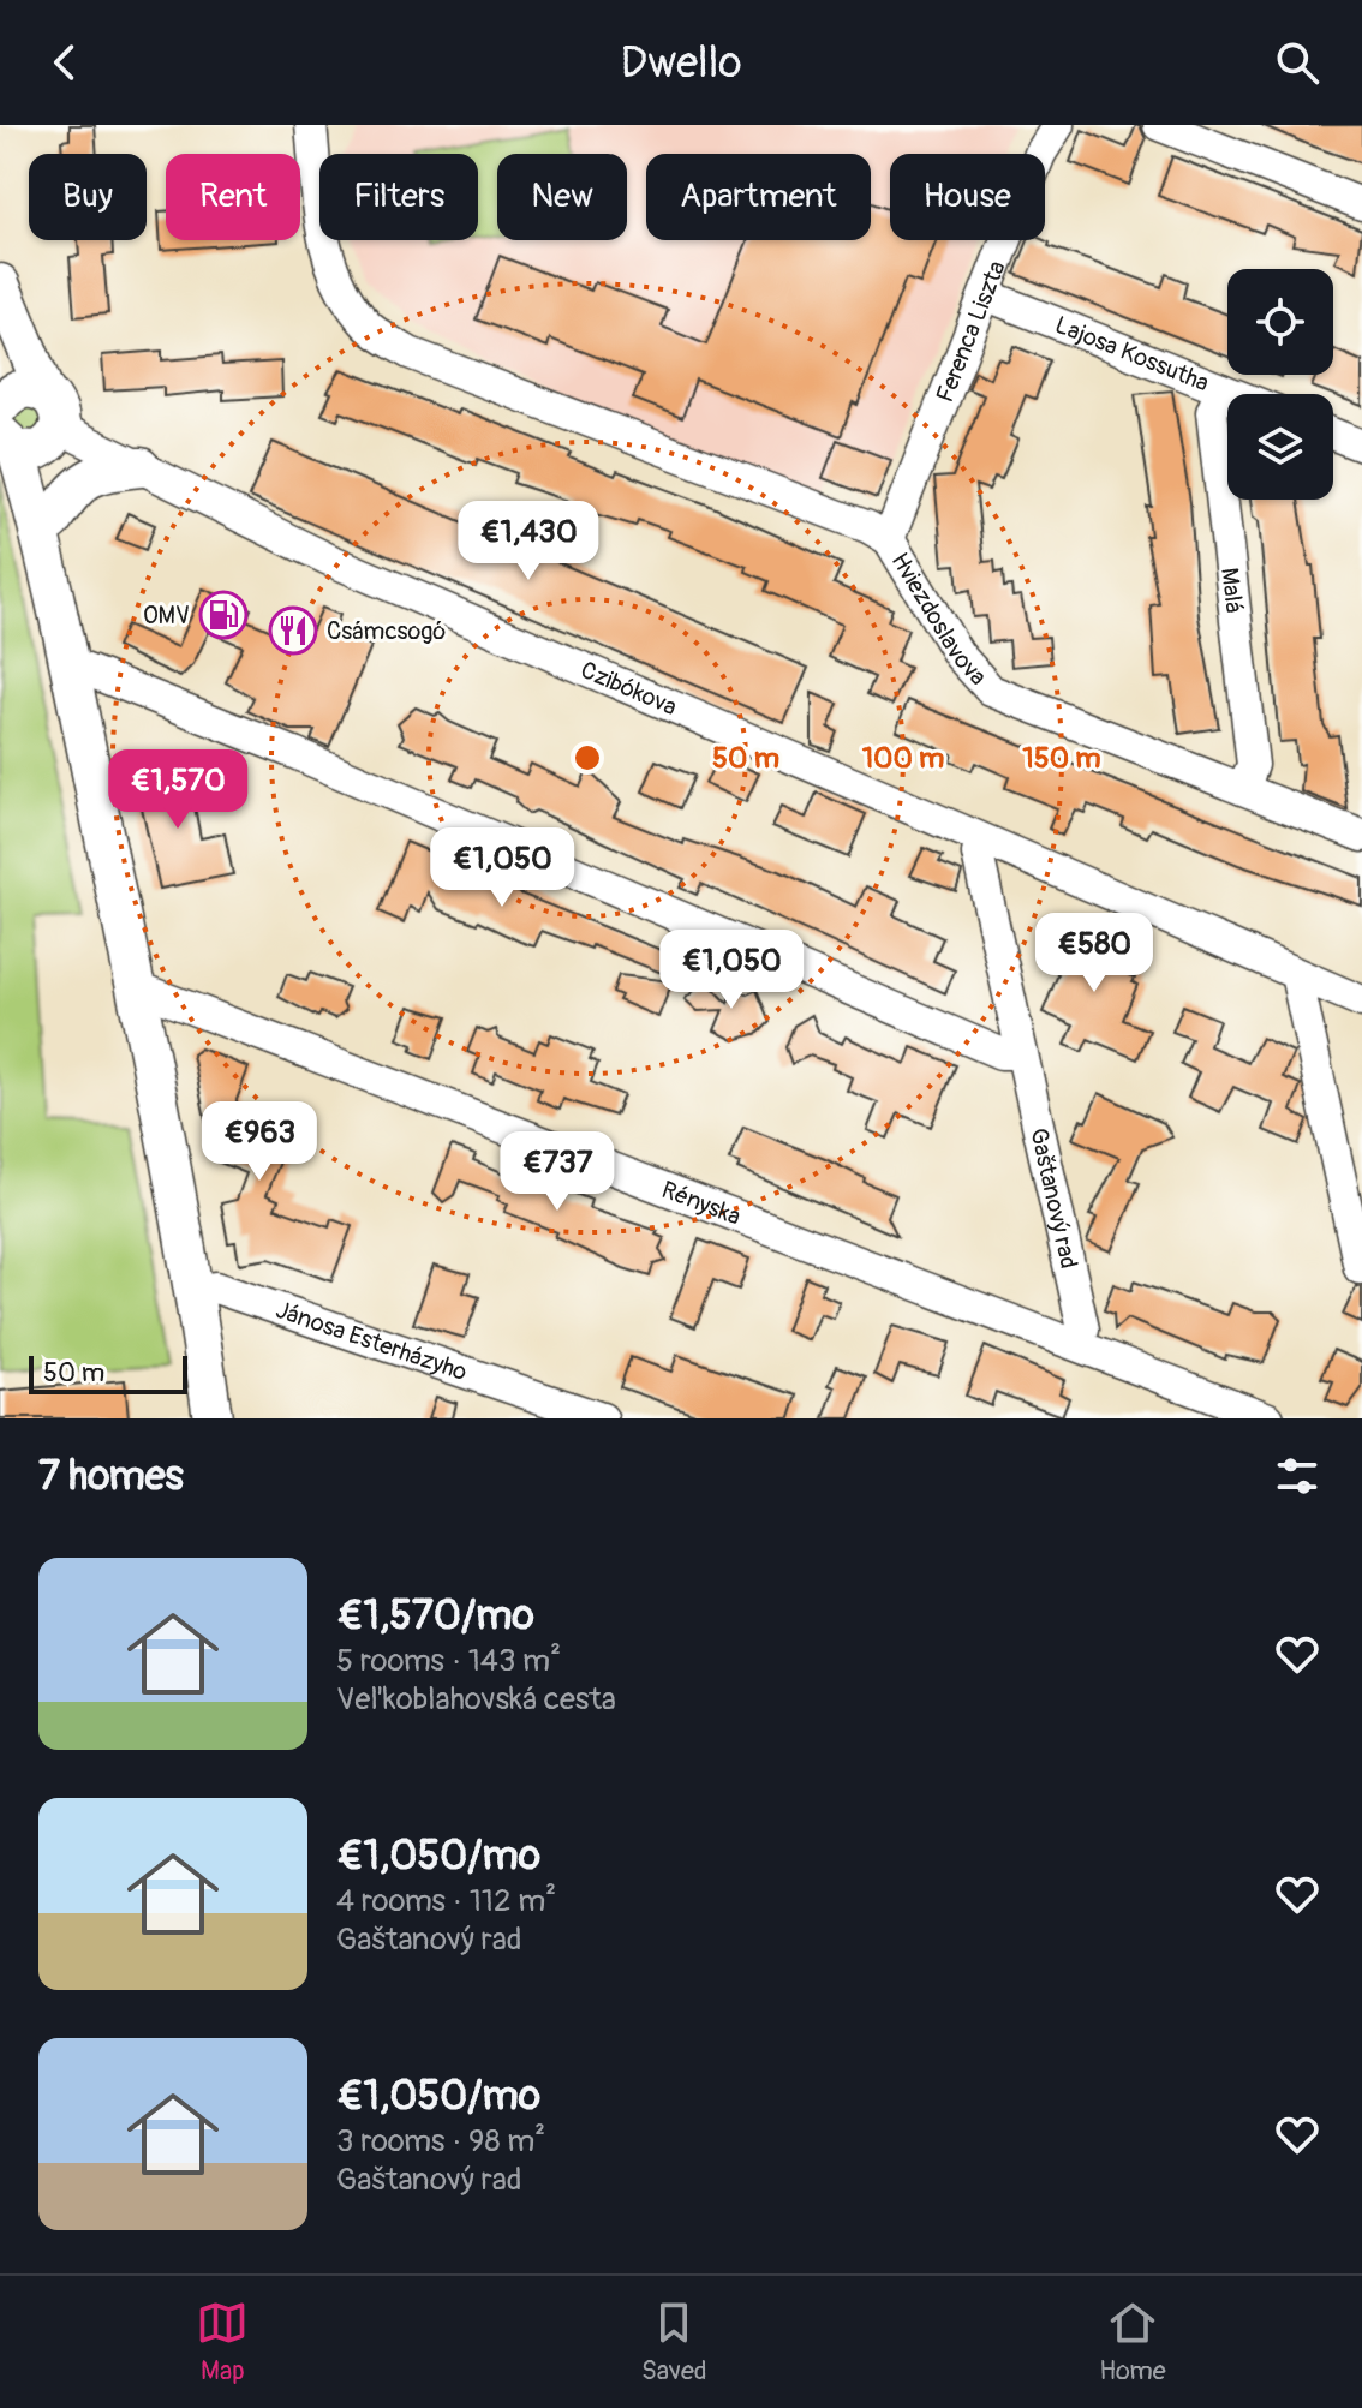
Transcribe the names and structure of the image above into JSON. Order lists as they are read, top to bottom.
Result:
{
  "streets": {
    "street": [
      "Ferenca Liszta",
      "Lajosa Kossutha",
      "Malá",
      "Hviezdoslavova",
      "Czibókova",
      "Gaštanový rad",
      "Rényska",
      "Jánosa Esterházyho"
    ]
  },
  "crossings": [
    ["Ferenca Liszta", "Lajosa Kossutha"],
    ["Ferenca Liszta", "Hviezdoslavova"],
    ["Lajosa Kossutha", "Malá"],
    ["Malá", "Hviezdoslavova"],
    ["Czibókova", "Gaštanový rad"],
    ["Gaštanový rad", "Rényska"]
  ],
  "places": {
    "fuel station": ["OMV"],
    "restaurant": ["Csámcsogó"]
  },
  "scale_bar": "50 m",
  "page": {
    "header": "Dwello",
    "chip": [
      "Buy",
      "Rent",
      "Filters",
      "New",
      "Apartment",
      "House"
    ],
    "price": [
      "€1,430",
      "€1,570",
      "€1,050",
      "€580",
      "€1,050",
      "€963",
      "€737"
    ],
    "scale": "50 m",
    "heading": "7 homes",
    "list": [
      {
        "name": "€1,570/mo",
        "note": "5 rooms · 143 m² · Veľkoblahovská cesta"
      },
      {
        "name": "€1,050/mo",
        "note": "4 rooms · 112 m² · Gaštanový rad"
      },
      {
        "name": "€1,050/mo",
        "note": "3 rooms · 98 m² · Gaštanový rad"
      }
    ],
    "tabs": ["Map", "Saved", "Home"]
  },
  "rings": ["50 m", "100 m", "150 m"]
}
